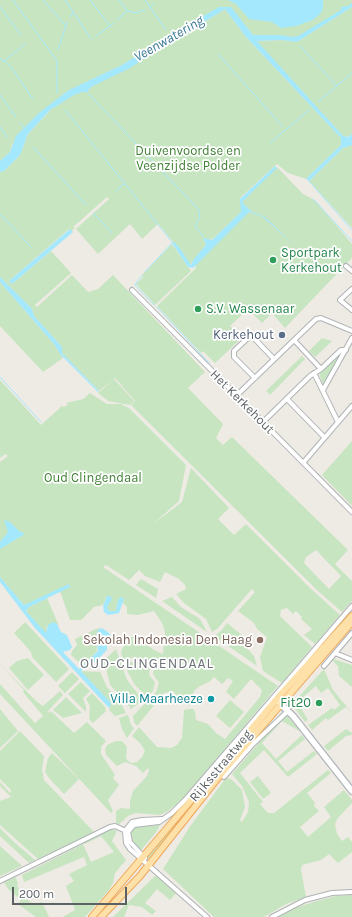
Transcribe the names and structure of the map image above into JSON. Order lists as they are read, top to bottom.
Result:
{
  "streets": {
    "main road": ["Rijksstraatweg"],
    "street": ["Het Kerkehout"]
  },
  "districts": ["OUD-CLINGENDAAL"],
  "water": ["Veenwatering"],
  "parks": ["Duivenvoordse en Veenzijdse Polder", "Oud Clingendaal"],
  "places": [
    "Sportpark Kerkehout",
    "S.V. Wassenaar",
    "Kerkehout",
    "Sekolah Indonesia Den Haag",
    "Villa Maarheeze",
    "Fit20"
  ],
  "scale_bar": "200 m"
}
